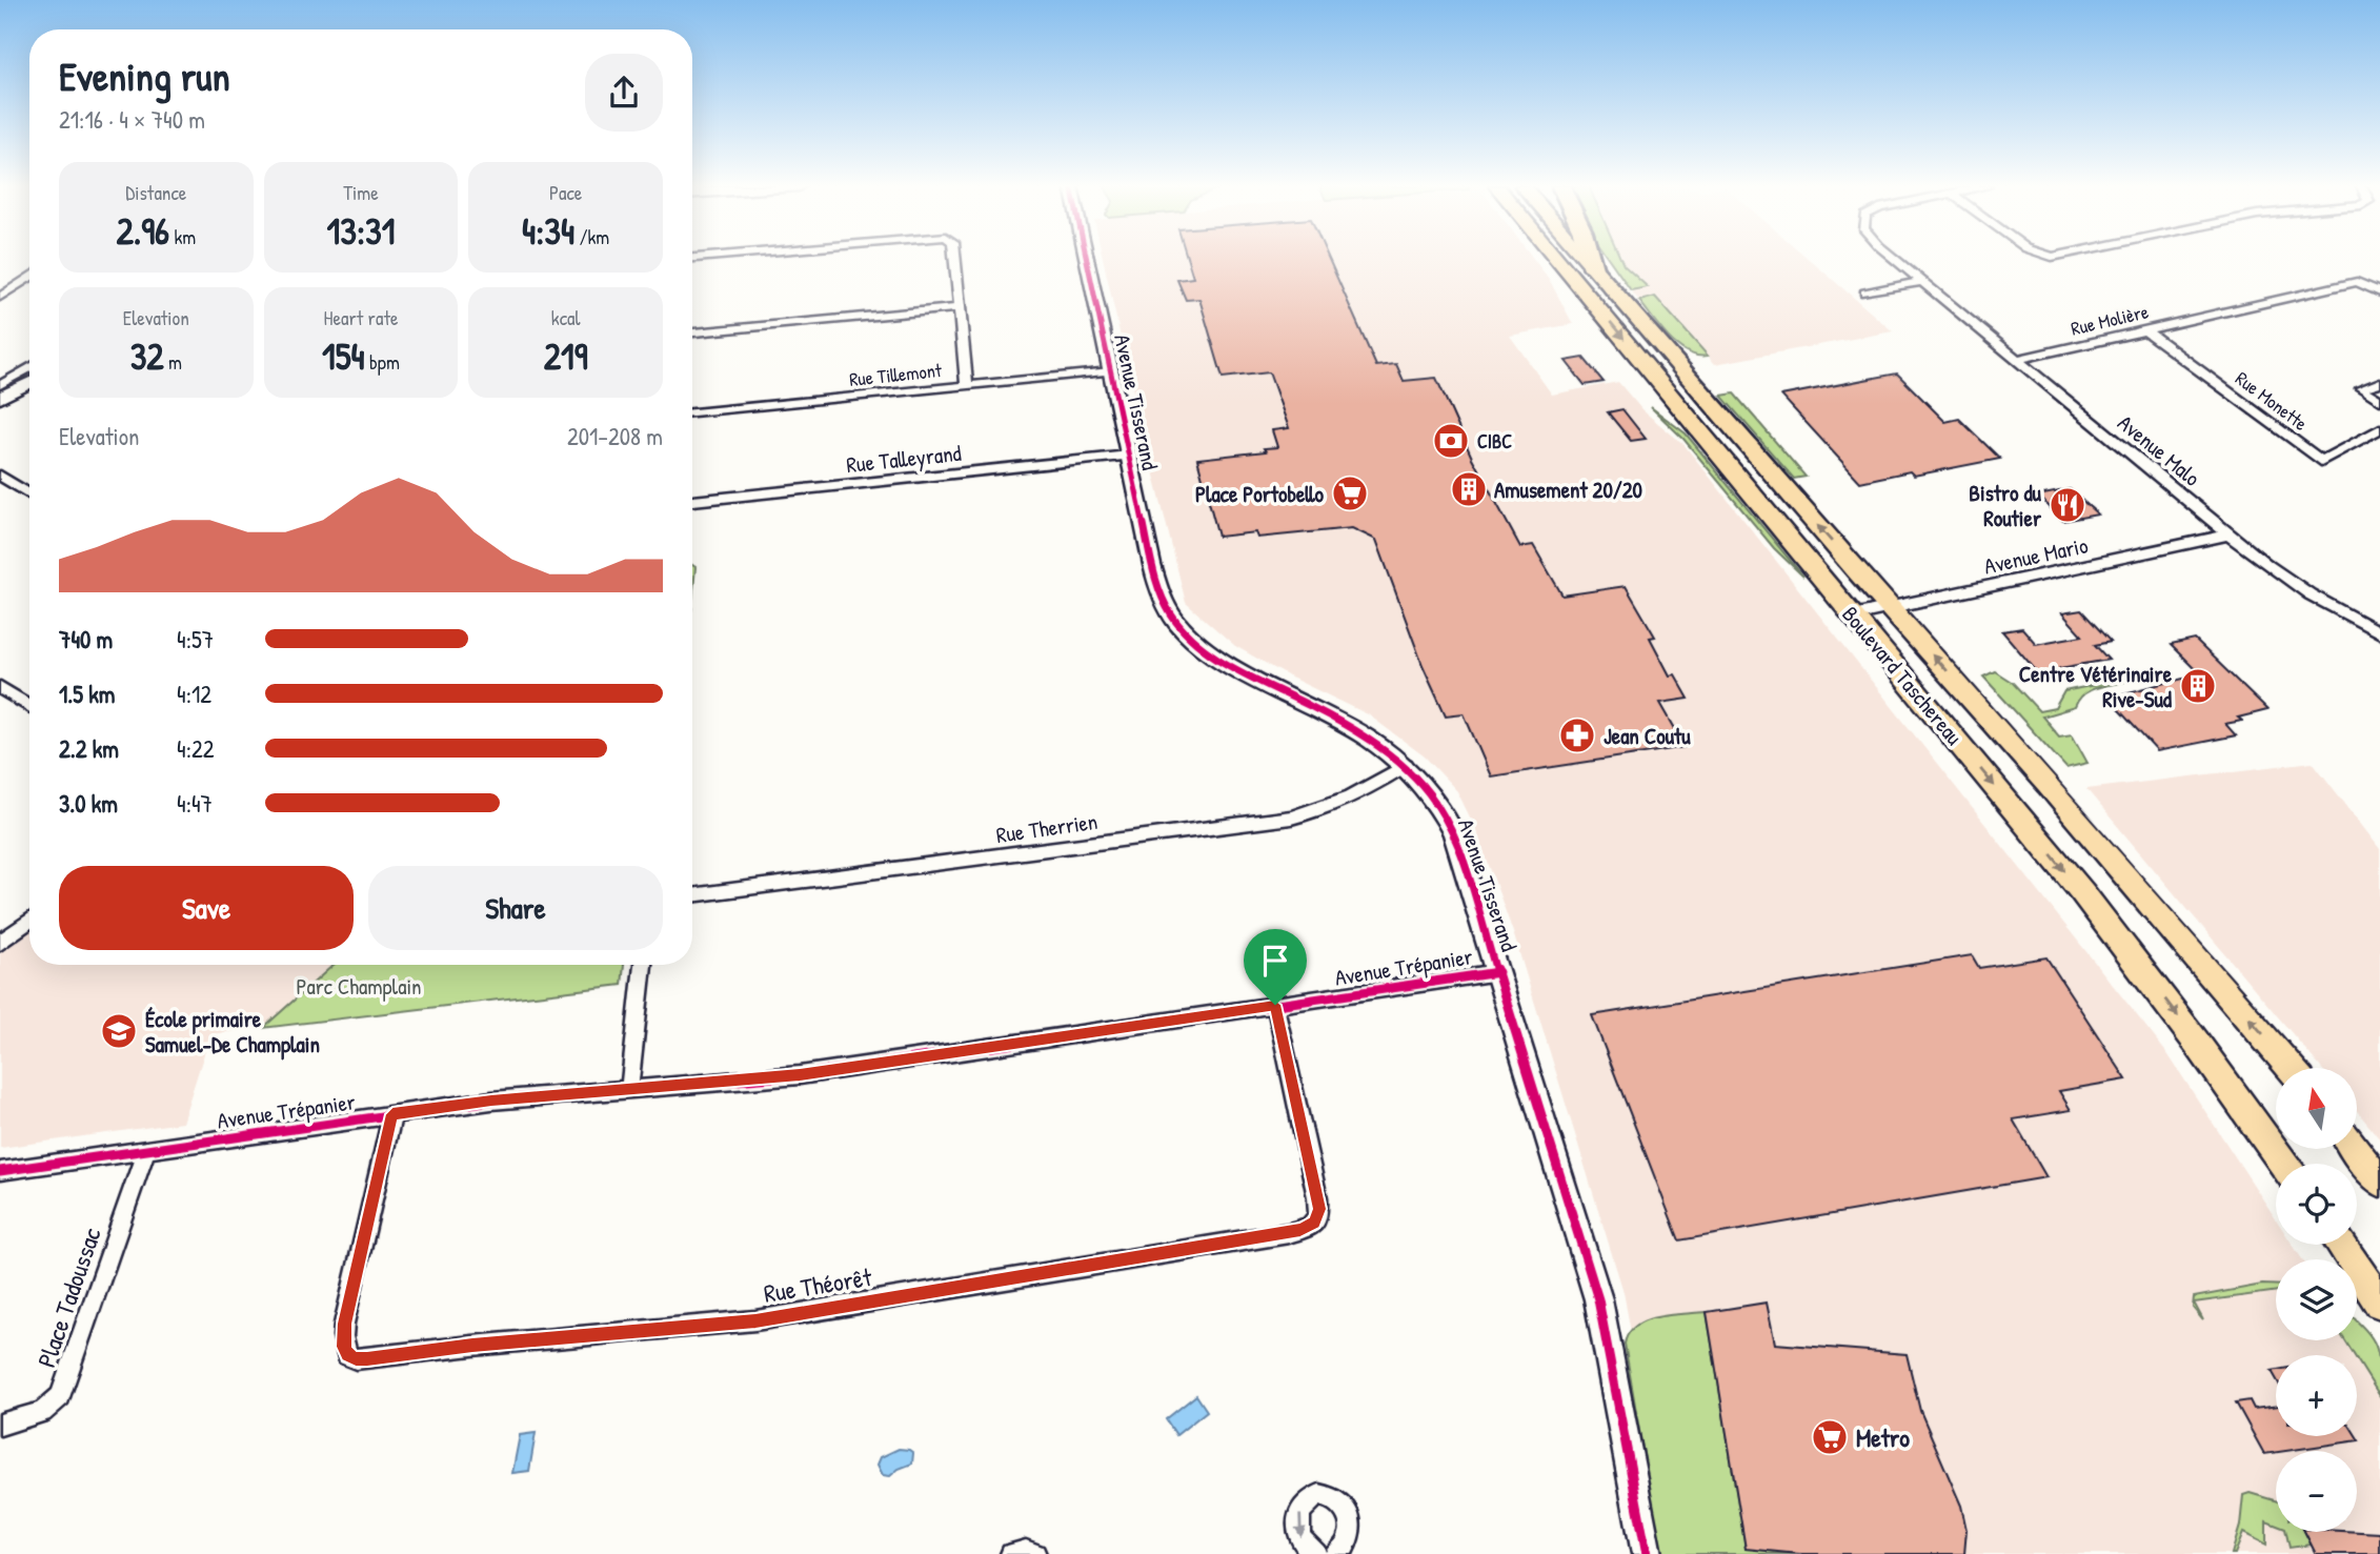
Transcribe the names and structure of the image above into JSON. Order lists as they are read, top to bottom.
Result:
{
  "streets": {
    "main road": ["Boulevard Taschereau"],
    "street": [
      "Rue Molière",
      "Rue Tillemont",
      "Rue Monette",
      "Avenue Tisserand",
      "Avenue Malo",
      "Rue Talleyrand",
      "Avenue Mario",
      "Rue Therrien",
      "Avenue Trépanier",
      "Rue Théorêt",
      "Place Tadoussac"
    ]
  },
  "crossings": [
    ["Rue Molière", "Rue Monette"],
    ["Rue Molière", "Avenue Malo"],
    ["Rue Tillemont", "Avenue Tisserand"],
    ["Avenue Tisserand", "Rue Talleyrand"],
    ["Avenue Tisserand", "Rue Therrien"],
    ["Avenue Tisserand", "Avenue Trépanier"],
    ["Avenue Malo", "Avenue Mario"],
    ["Avenue Mario", "Boulevard Taschereau"],
    ["Avenue Trépanier", "Rue Théorêt"],
    ["Avenue Trépanier", "Place Tadoussac"]
  ],
  "parks": ["Parc Champlain"],
  "places": {
    "bank": ["CIBC"],
    "building": ["Amusement 20/20", "Centre Vétérinaire Rive-Sud"],
    "supermarket": ["Place Portobello", "Metro"],
    "restaurant": ["Bistro du Routier"],
    "pharmacy": ["Jean Coutu"],
    "school or university": ["École primaire Samuel-De Champlain"]
  },
  "north": "top",
  "page": {
    "heading": ["Evening run", "21:16 · 4 × 740 m"],
    "stats": [
      ["Distance", "2.96 km"],
      ["Time", "13:31"],
      ["Pace", "4:34 /km"],
      ["Elevation", "32 m"],
      ["Heart rate", "154 bpm"],
      ["kcal", "219"]
    ],
    "chart": ["Elevation", "201–208 m"],
    "list": [
      {
        "name": "740 m",
        "note": "4:57"
      },
      {
        "name": "1.5 km",
        "note": "4:12"
      },
      {
        "name": "2.2 km",
        "note": "4:22"
      },
      {
        "name": "3.0 km",
        "note": "4:47"
      }
    ],
    "buttons": ["Save", "Share"],
    "map_buttons": ["+", "−"]
  }
}
